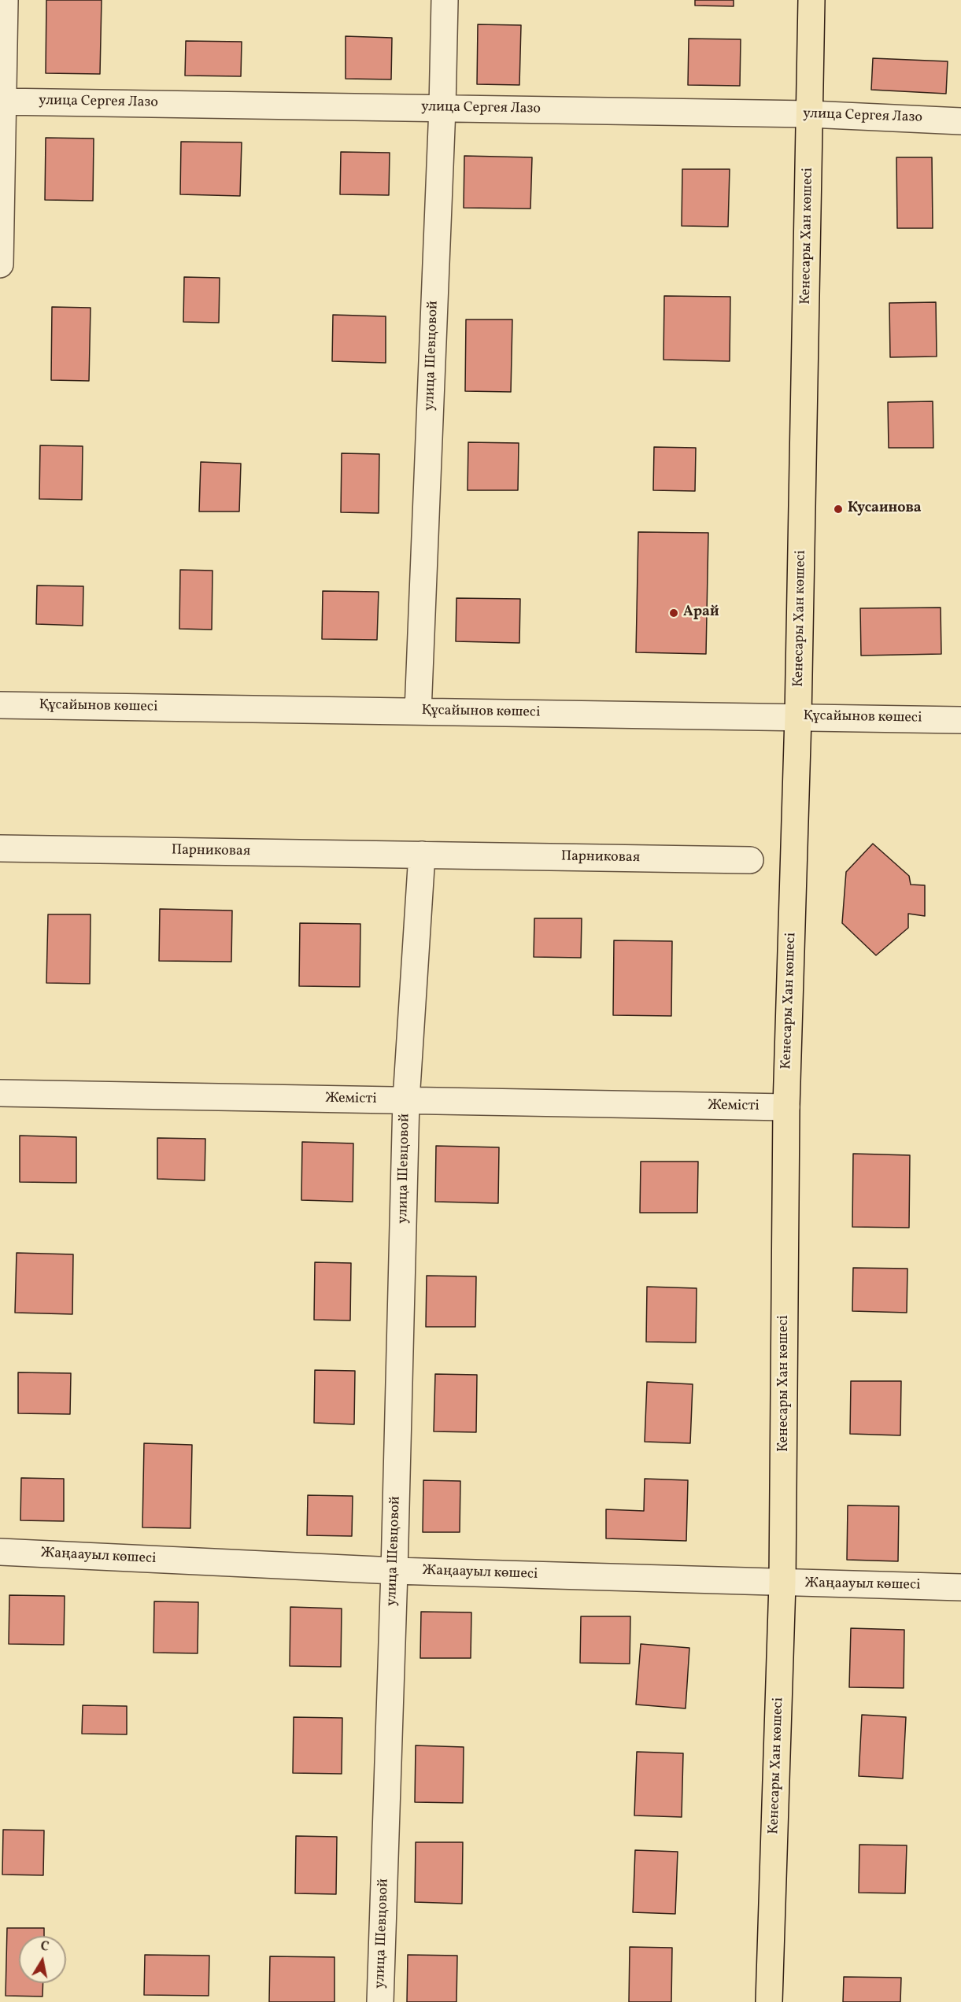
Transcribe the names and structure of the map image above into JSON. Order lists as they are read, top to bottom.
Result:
{
  "streets": {
    "main road": ["Кенесары Хан көшесі"],
    "street": [
      "улица Сергея Лазо",
      "улица Шевцовой",
      "Құсайынов көшесі",
      "Парниковая",
      "Жемісті",
      "Жаңаауыл көшесі"
    ]
  },
  "crossings": [
    ["улица Сергея Лазо", "Кенесары Хан көшесі"],
    ["улица Сергея Лазо", "улица Шевцовой"],
    ["Кенесары Хан көшесі", "Құсайынов көшесі"],
    ["Кенесары Хан көшесі", "Жемісті"],
    ["Кенесары Хан көшесі", "Жаңаауыл көшесі"],
    ["улица Шевцовой", "Құсайынов көшесі"],
    ["улица Шевцовой", "Жемісті"],
    ["улица Шевцовой", "Жаңаауыл көшесі"]
  ],
  "places": ["Кусаинова", "Арай"],
  "north": "top"
}
